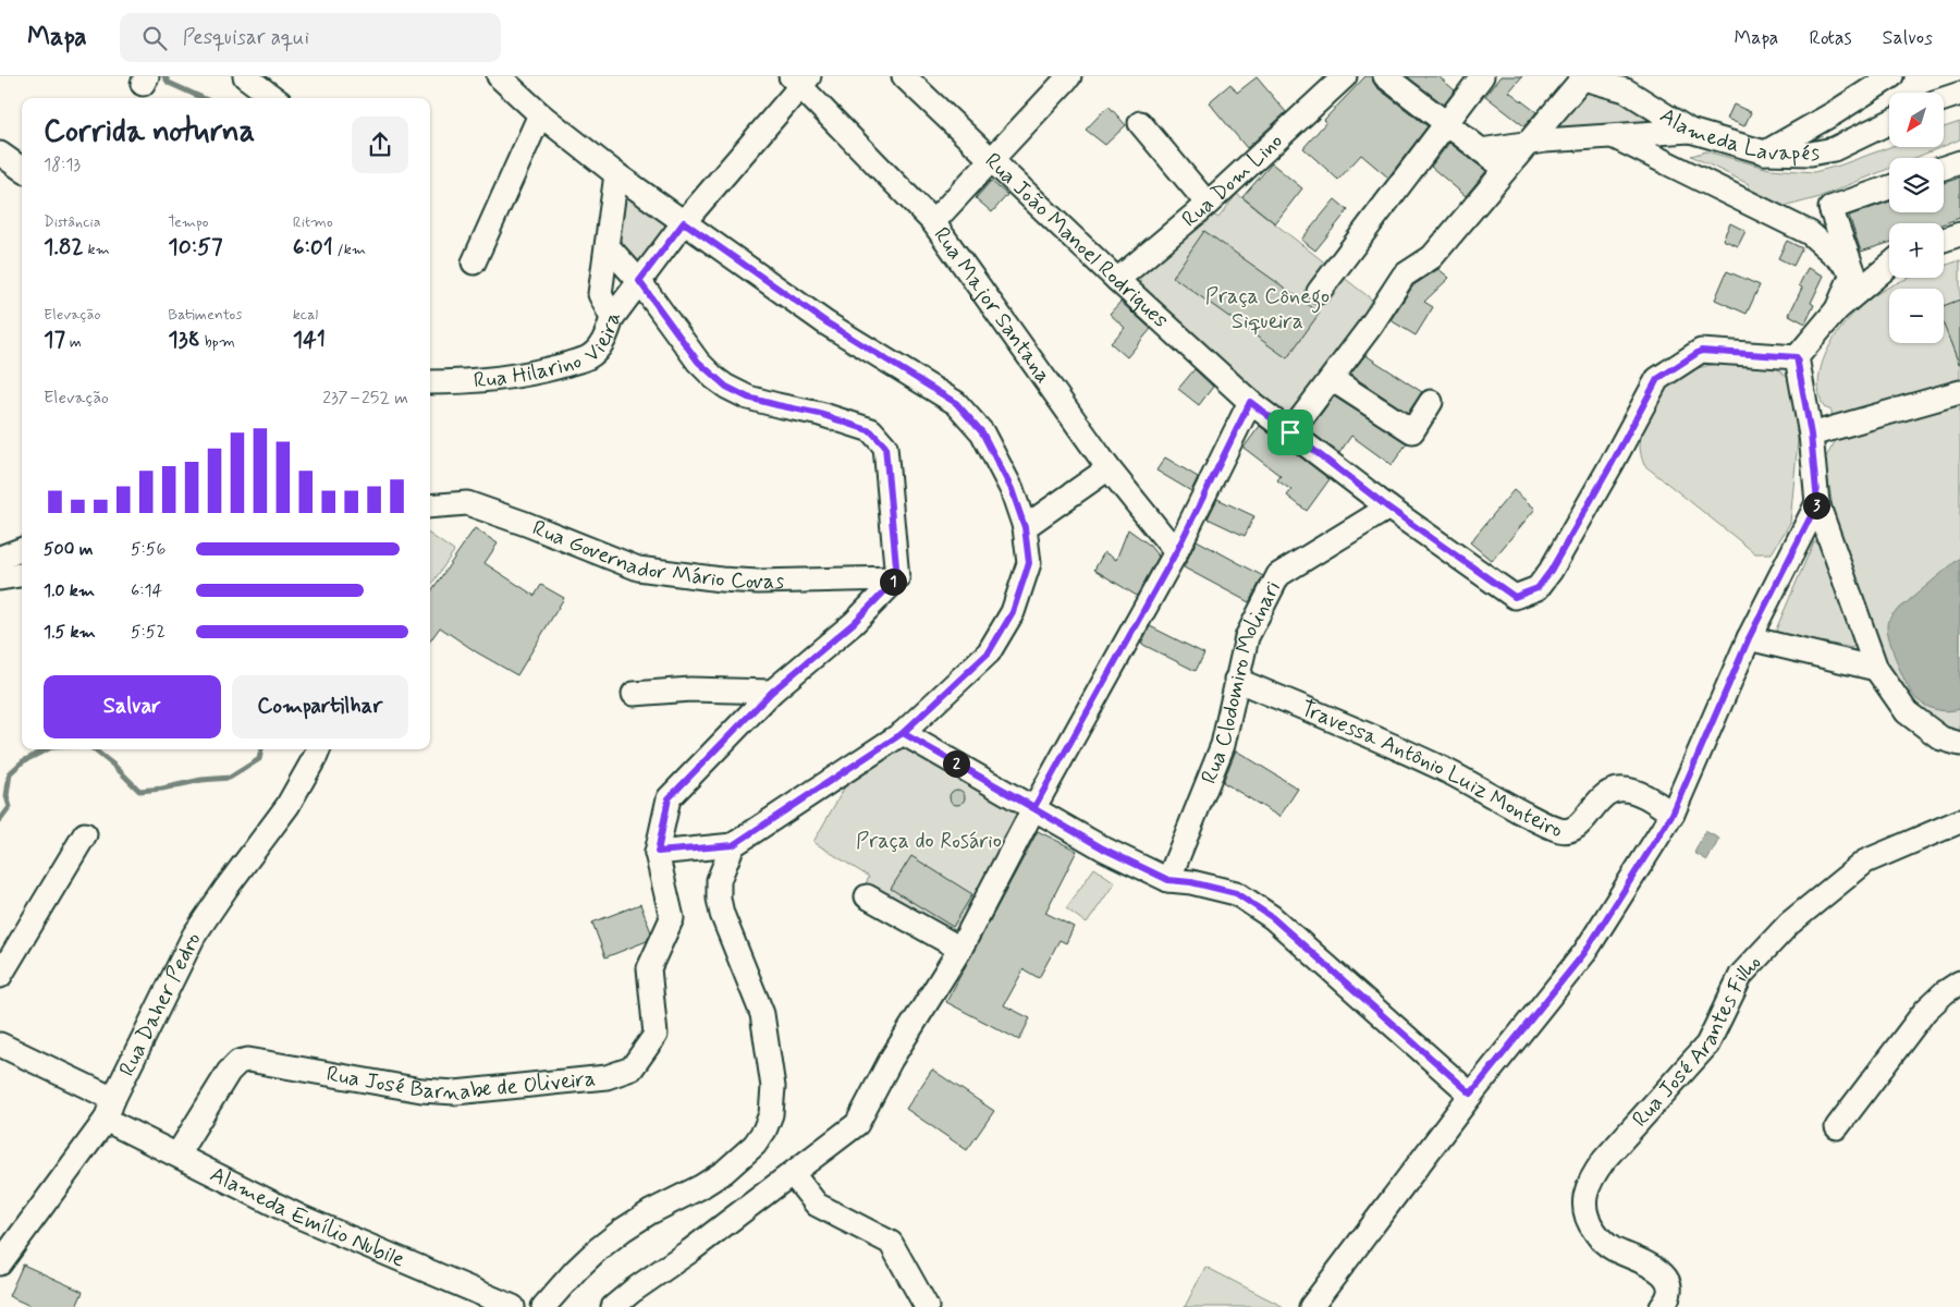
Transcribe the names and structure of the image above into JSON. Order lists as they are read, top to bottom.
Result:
{
  "streets": {
    "street": [
      "Alameda Lavapés",
      "Rua Dom Lino",
      "Rua João Manoel Rodrigues",
      "Rua Major Santana",
      "Rua Hilarino Vieira",
      "Rua Governador Mário Covas",
      "Rua Clodomiro Molinari",
      "Travessa Antônio Luiz Monteiro",
      "Rua Daher Pedro",
      "Rua José Arantes Filho",
      "Rua José Barnabe de Oliveira",
      "Alameda Emílio Nubile"
    ]
  },
  "crossings": [
    ["Rua Dom Lino", "Rua João Manoel Rodrigues"],
    ["Rua João Manoel Rodrigues", "Rua Clodomiro Molinari"],
    ["Rua Major Santana", "Rua Hilarino Vieira"],
    ["Rua Clodomiro Molinari", "Travessa Antônio Luiz Monteiro"],
    ["Rua Daher Pedro", "Alameda Emílio Nubile"],
    ["Rua José Barnabe de Oliveira", "Alameda Emílio Nubile"]
  ],
  "parks": ["Praça Cônego Siqueira", "Praça do Rosário"],
  "north": "bottom left",
  "page": {
    "header": "Mapa",
    "search": "Pesquisar aqui",
    "nav": ["Mapa", "Rotas", "Salvos"],
    "map_buttons": ["+", "−"],
    "heading": ["Corrida noturna", "18:13"],
    "stats": [
      ["Distância", "1.82 km"],
      ["Tempo", "10:57"],
      ["Ritmo", "6:01 /km"],
      ["Elevação", "17 m"],
      ["Batimentos", "138 bpm"],
      ["kcal", "141"]
    ],
    "chart": ["Elevação", "237–252 m"],
    "pins": ["3", "1", "2"],
    "list": [
      {
        "name": "500 m",
        "note": "5:56"
      },
      {
        "name": "1.0 km",
        "note": "6:14"
      },
      {
        "name": "1.5 km",
        "note": "5:52"
      }
    ],
    "buttons": ["Salvar", "Compartilhar"]
  }
}
